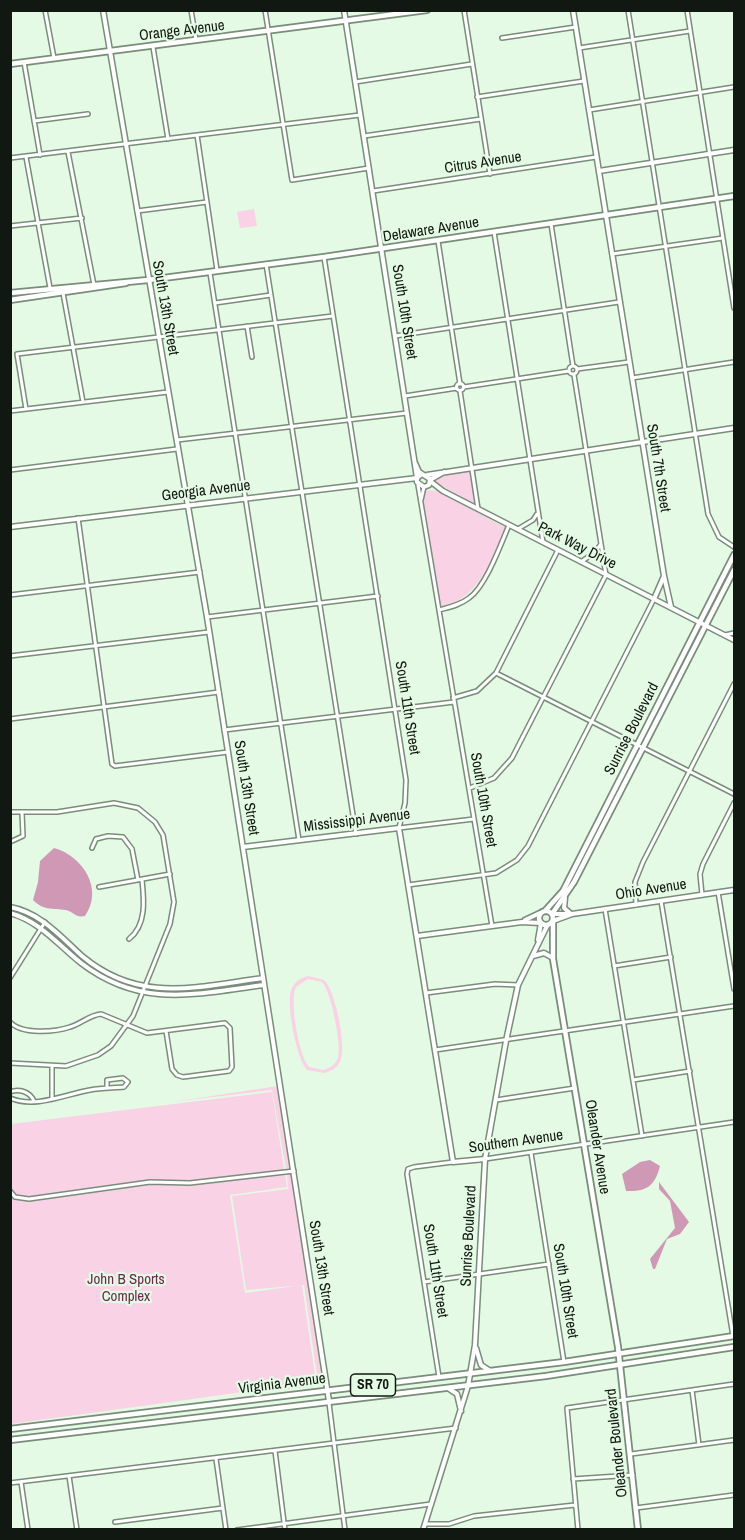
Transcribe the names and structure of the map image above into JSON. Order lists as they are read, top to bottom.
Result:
{
  "streets": {
    "main road": [
      "Orange Avenue",
      "Delaware Avenue",
      "Sunrise Boulevard",
      "Oleander Avenue",
      "Virginia Avenue",
      "SR 70",
      "Oleander Boulevard"
    ],
    "street": [
      "Citrus Avenue",
      "South 13th Street",
      "South 10th Street",
      "South 7th Street",
      "Georgia Avenue",
      "Park Way Drive",
      "South 11th Street",
      "Mississippi Avenue",
      "Ohio Avenue",
      "Southern Avenue"
    ]
  },
  "crossings": [
    ["Orange Avenue", "South 13th Street"],
    ["Orange Avenue", "South 10th Street"],
    ["Citrus Avenue", "South 10th Street"],
    ["Citrus Avenue", "South 7th Street"],
    ["Delaware Avenue", "South 13th Street"],
    ["Delaware Avenue", "South 10th Street"],
    ["Delaware Avenue", "South 7th Street"],
    ["Delaware Avenue", "South 11th Street"],
    ["South 13th Street", "Georgia Avenue"],
    ["South 13th Street", "Mississippi Avenue"],
    ["South 13th Street", "Virginia Avenue"],
    ["South 10th Street", "Georgia Avenue"],
    ["South 10th Street", "Park Way Drive"],
    ["South 10th Street", "Mississippi Avenue"],
    ["South 10th Street", "Southern Avenue"],
    ["South 10th Street", "Virginia Avenue"],
    ["South 7th Street", "Park Way Drive"],
    ["Georgia Avenue", "Park Way Drive"],
    ["Georgia Avenue", "South 11th Street"],
    ["Park Way Drive", "Sunrise Boulevard"],
    ["South 11th Street", "Mississippi Avenue"],
    ["South 11th Street", "Southern Avenue"],
    ["South 11th Street", "Virginia Avenue"],
    ["Sunrise Boulevard", "Ohio Avenue"],
    ["Sunrise Boulevard", "Southern Avenue"],
    ["Sunrise Boulevard", "Oleander Avenue"],
    ["Sunrise Boulevard", "Virginia Avenue"],
    ["Ohio Avenue", "Oleander Avenue"],
    ["Southern Avenue", "Oleander Avenue"],
    ["Oleander Avenue", "Virginia Avenue"],
    ["Oleander Avenue", "Oleander Boulevard"],
    ["Virginia Avenue", "Oleander Boulevard"]
  ],
  "parks": ["John B Sports Complex"]
}
